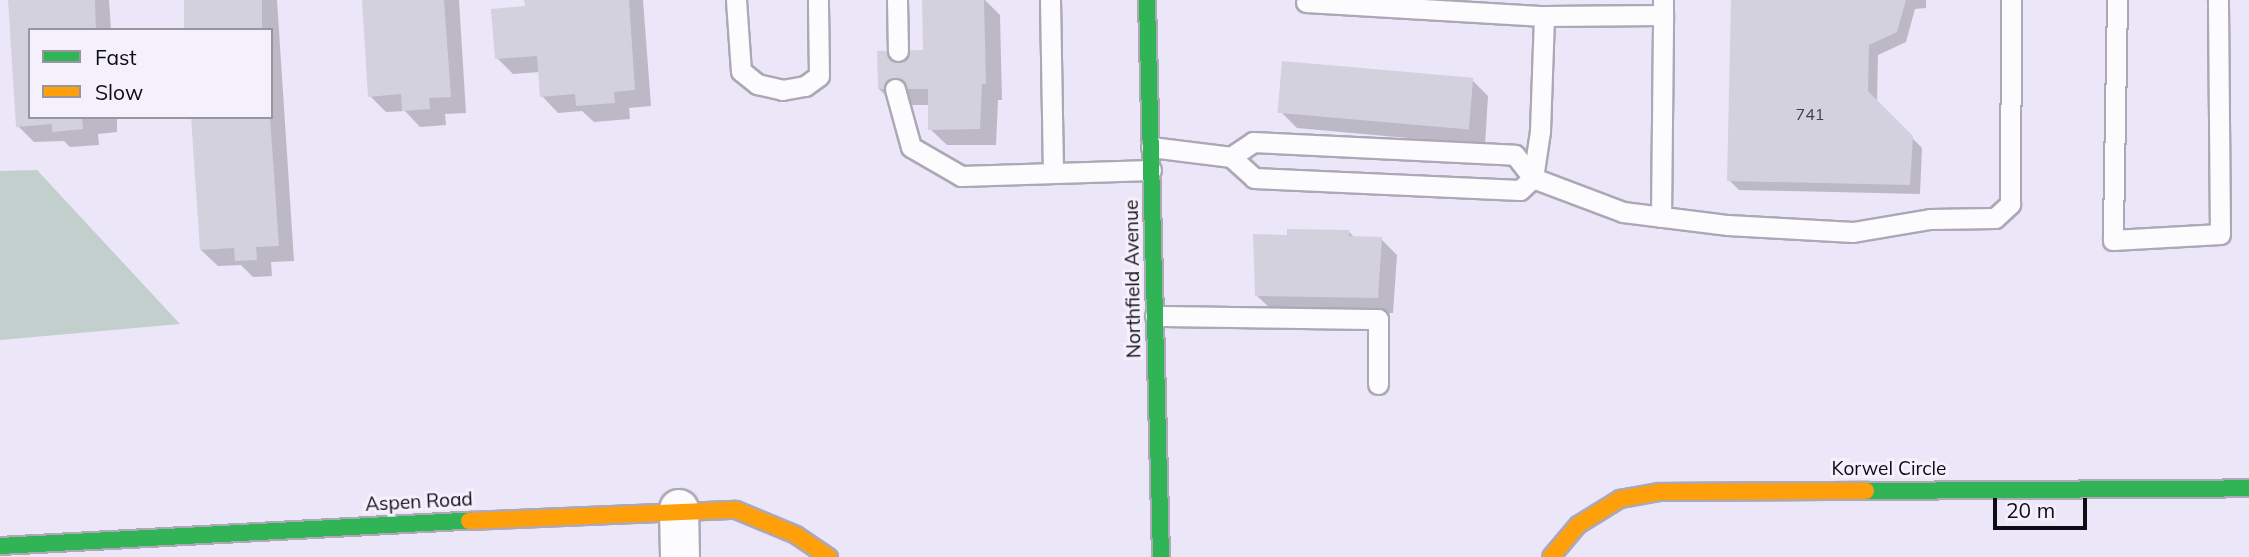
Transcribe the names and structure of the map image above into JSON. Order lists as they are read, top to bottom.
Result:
{
  "streets": {
    "street": ["Northfield Avenue", "Korwel Circle", "Aspen Road"]
  },
  "house_numbers": ["741"],
  "legend": ["Fast", "Slow"],
  "scale_bar": "20 m"
}
